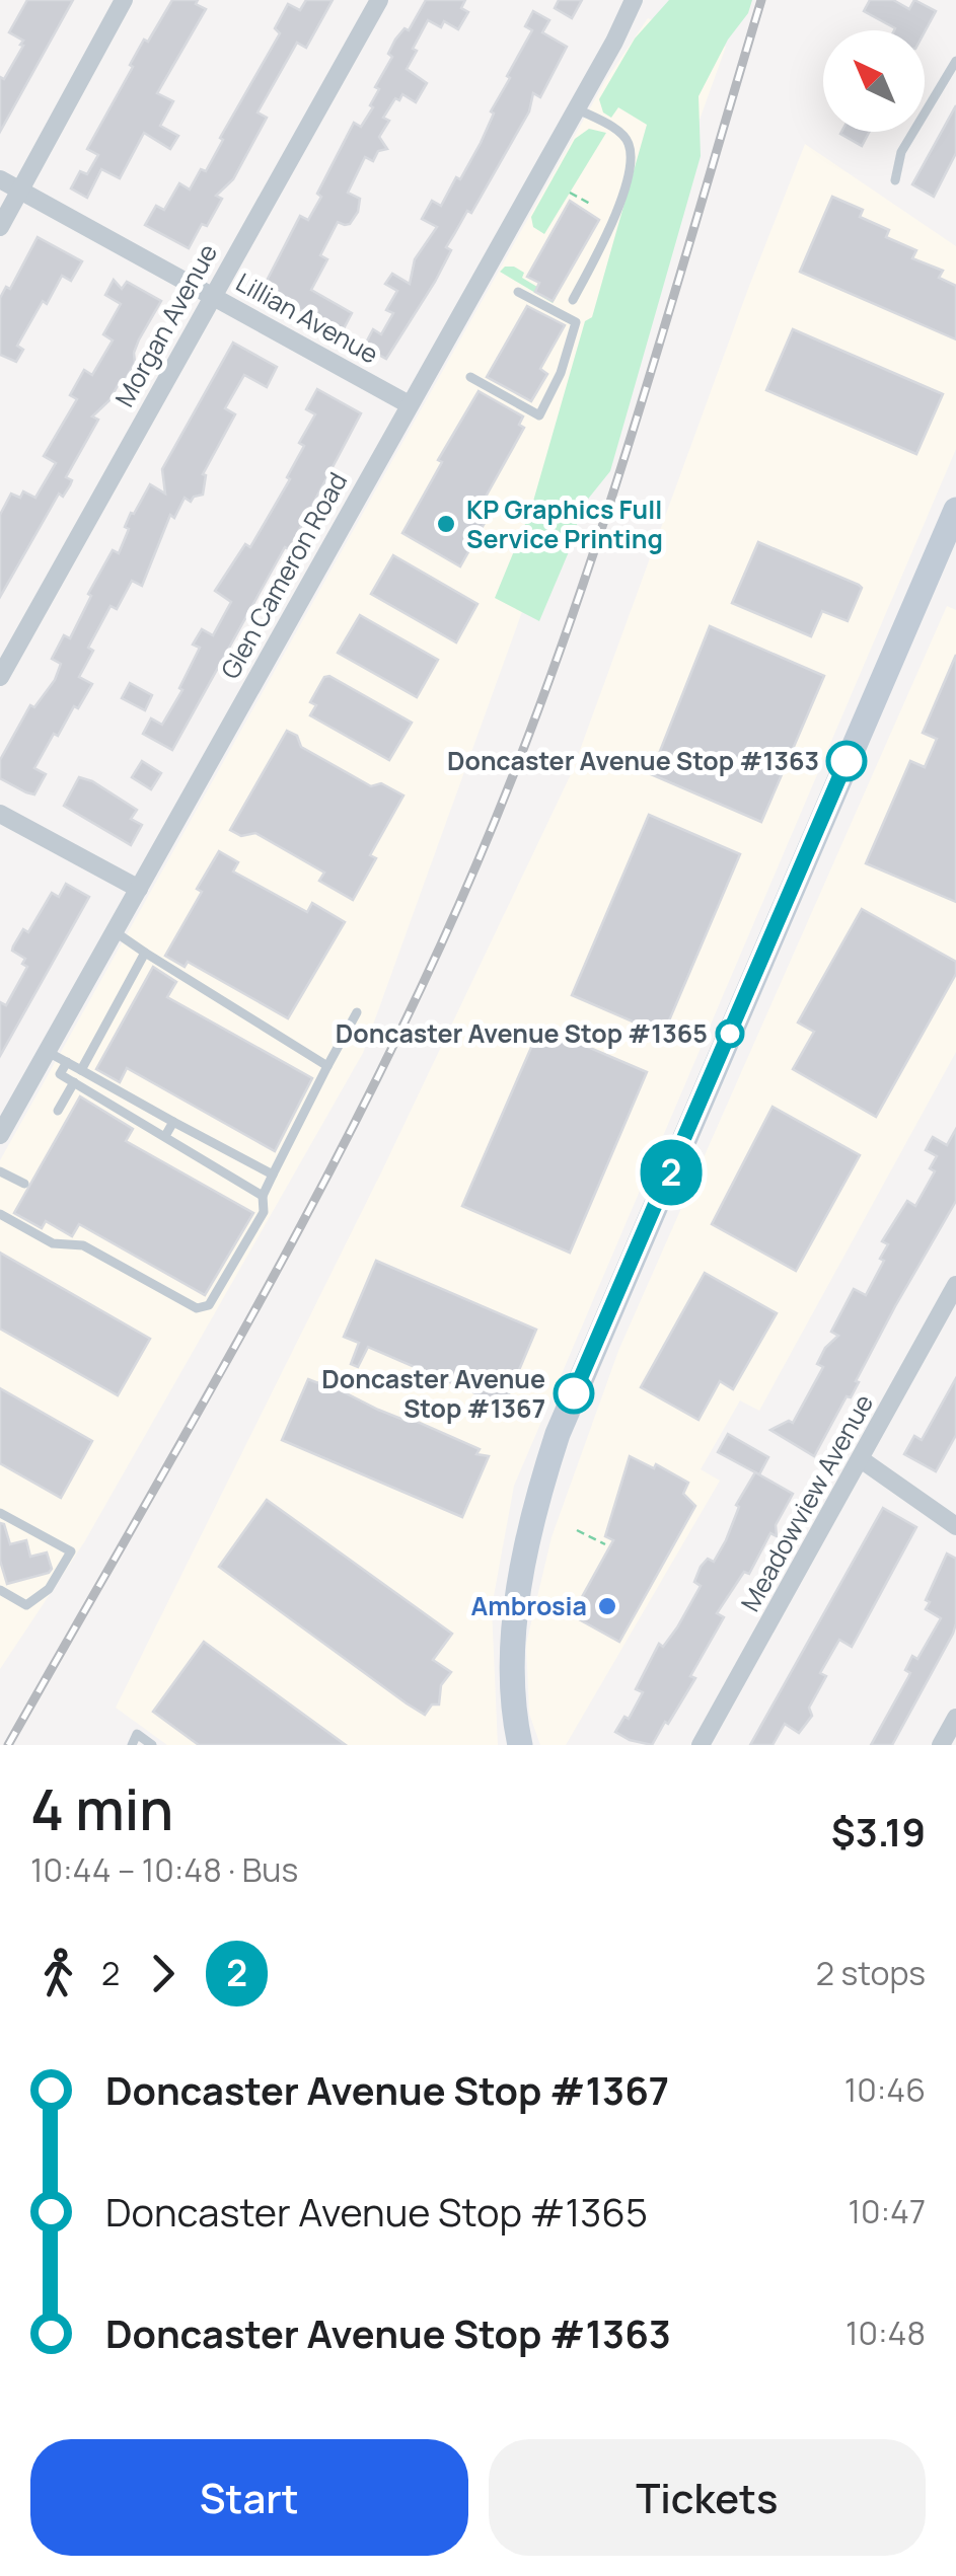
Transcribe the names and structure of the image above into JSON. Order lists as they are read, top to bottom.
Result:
{
  "streets": {
    "street": [
      "Lillian Avenue",
      "Morgan Avenue",
      "Glen Cameron Road",
      "Meadowview Avenue"
    ]
  },
  "crossings": [
    ["Lillian Avenue", "Morgan Avenue"],
    ["Lillian Avenue", "Glen Cameron Road"]
  ],
  "places": [
    "KP Graphics Full Service Printing",
    "Doncaster Avenue Stop #1363",
    "Doncaster Avenue Stop #1365",
    "Doncaster Avenue Stop #1367",
    "Ambrosia"
  ],
  "lines": ["bus line 2"],
  "north": "top left",
  "page": {
    "on_map": "2",
    "heading": ["4 min", "10:44 – 10:48 · Bus", "$3.19"],
    "legs": ["2", "2", "2 stops"],
    "list": [
      {
        "name": "Doncaster Avenue Stop #1367",
        "value": "10:46"
      },
      {
        "name": "Doncaster Avenue Stop #1365",
        "value": "10:47"
      },
      {
        "name": "Doncaster Avenue Stop #1363",
        "value": "10:48"
      }
    ],
    "buttons": ["Start", "Tickets"]
  }
}
